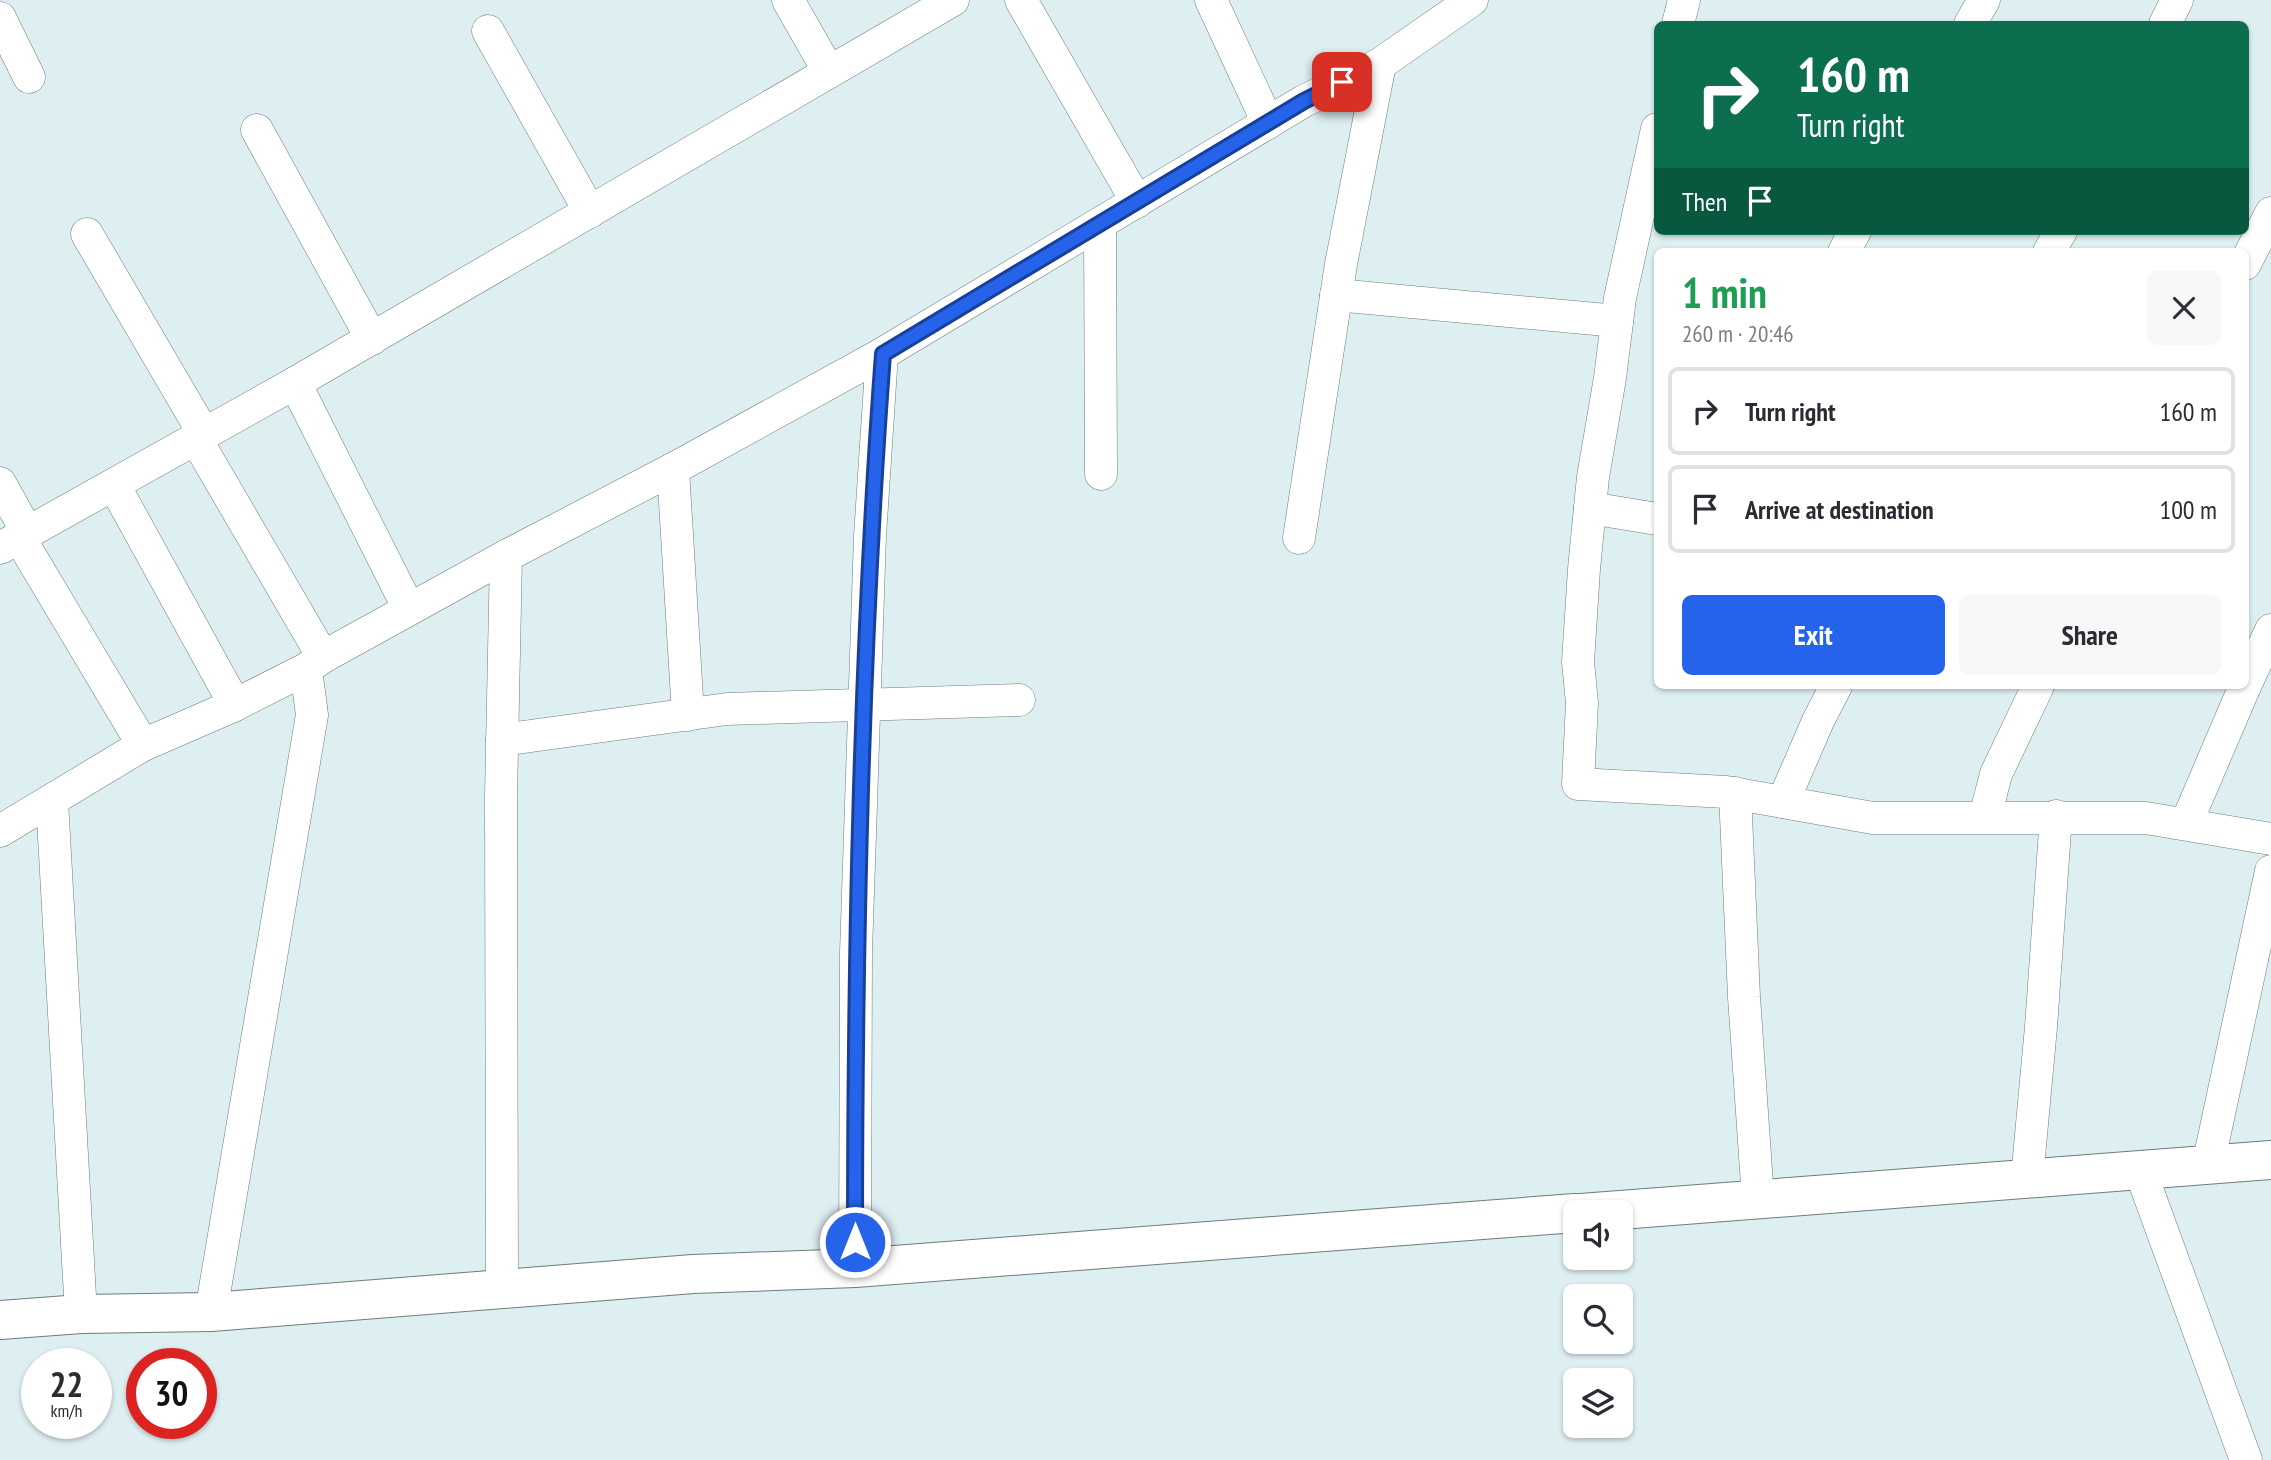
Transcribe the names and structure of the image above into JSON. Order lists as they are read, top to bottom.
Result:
{
  "page": {
    "turn": ["160 m", "Turn right"],
    "then": "Then",
    "heading": ["1 min", "260 m · 20:46"],
    "list": [
      {
        "name": "Turn right",
        "value": "160 m"
      },
      {
        "name": "Arrive at destination",
        "value": "100 m"
      }
    ],
    "buttons": ["Exit", "Share"],
    "speed": "22 km/h",
    "limit": "30"
  }
}
